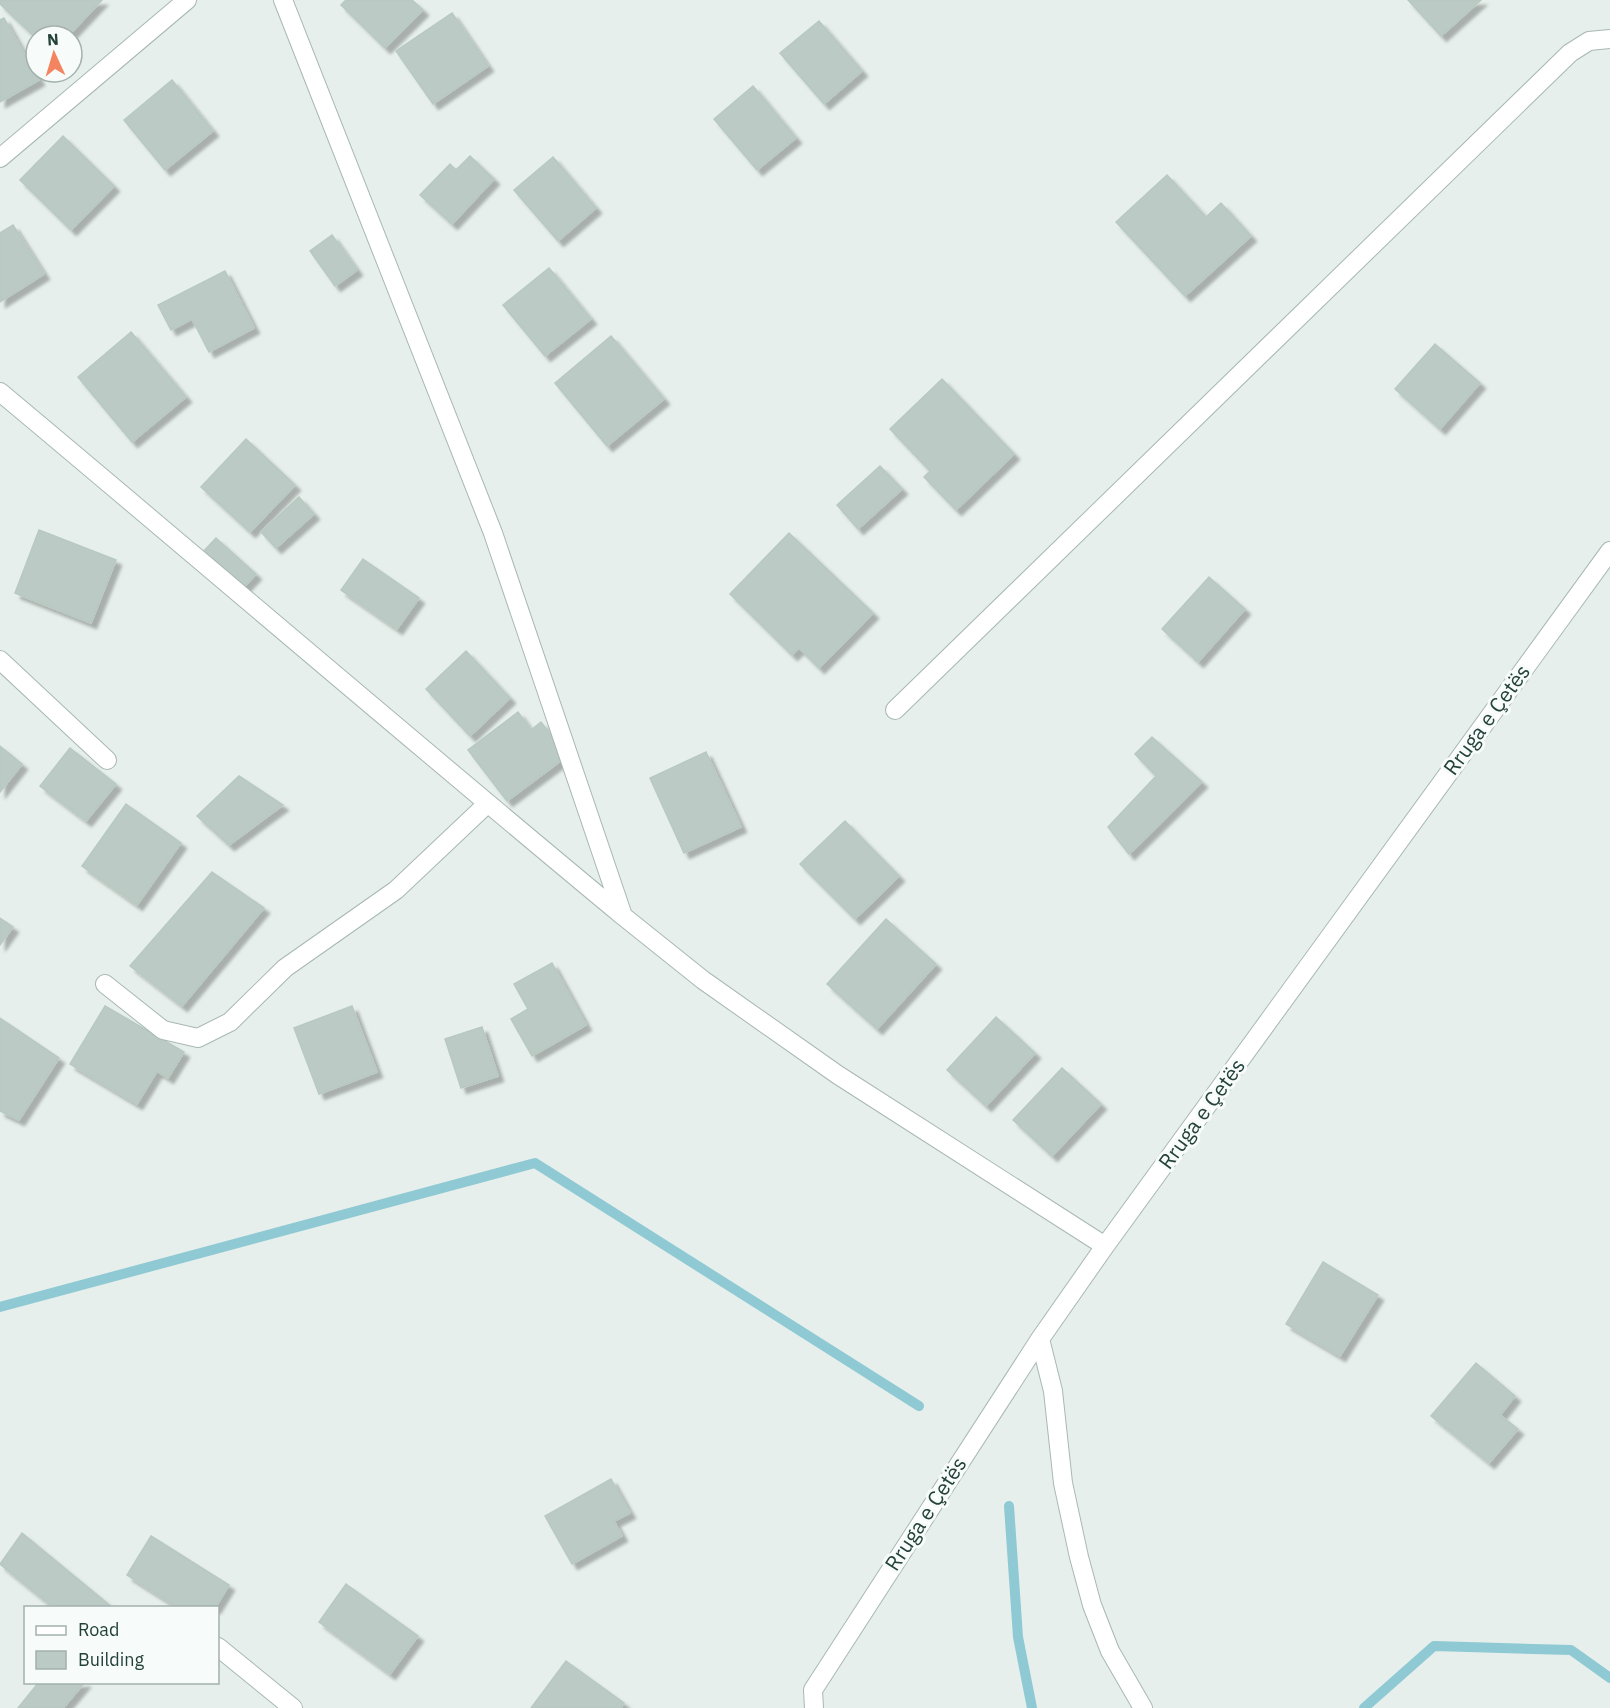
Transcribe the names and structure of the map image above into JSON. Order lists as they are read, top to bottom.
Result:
{
  "streets": {
    "street": ["Rruga e Çetës"]
  },
  "legend": ["Road", "Building"],
  "north": "top"
}
